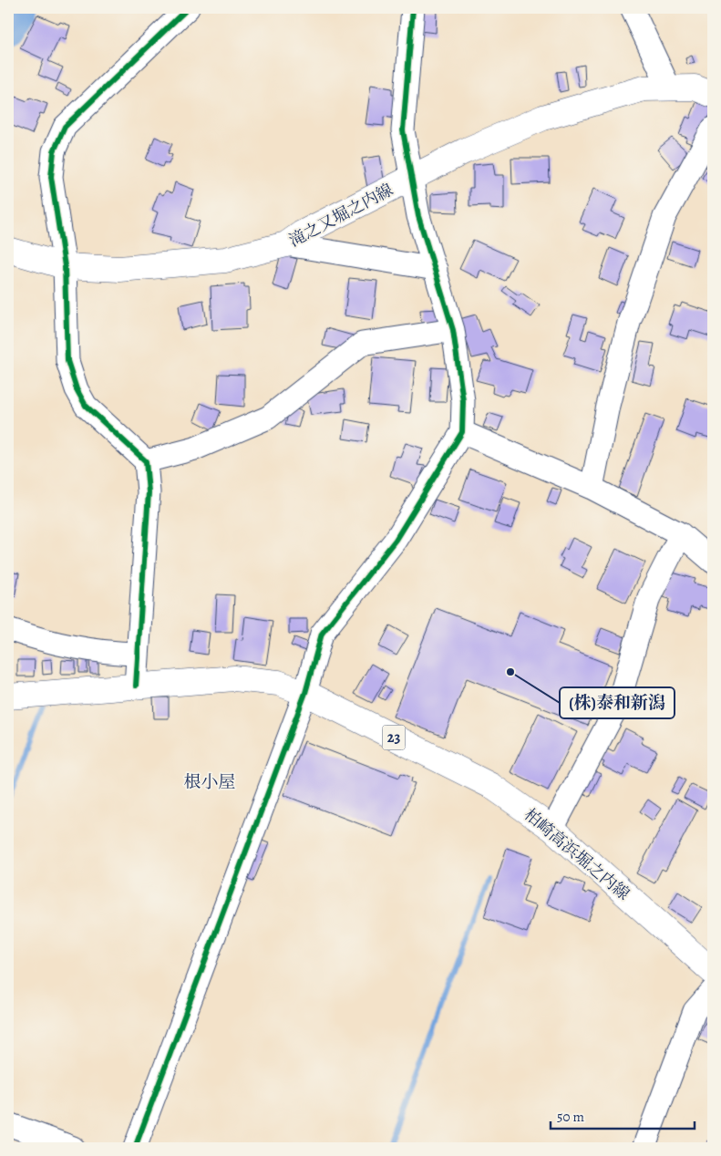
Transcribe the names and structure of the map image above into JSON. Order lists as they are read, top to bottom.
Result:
{
  "streets": {
    "main road": ["滝之又堀之内線", "23", "柏崎高浜堀之内線"]
  },
  "districts": ["根小屋"],
  "places": ["(株)泰和新潟"],
  "scale_bar": "50 m"
}
